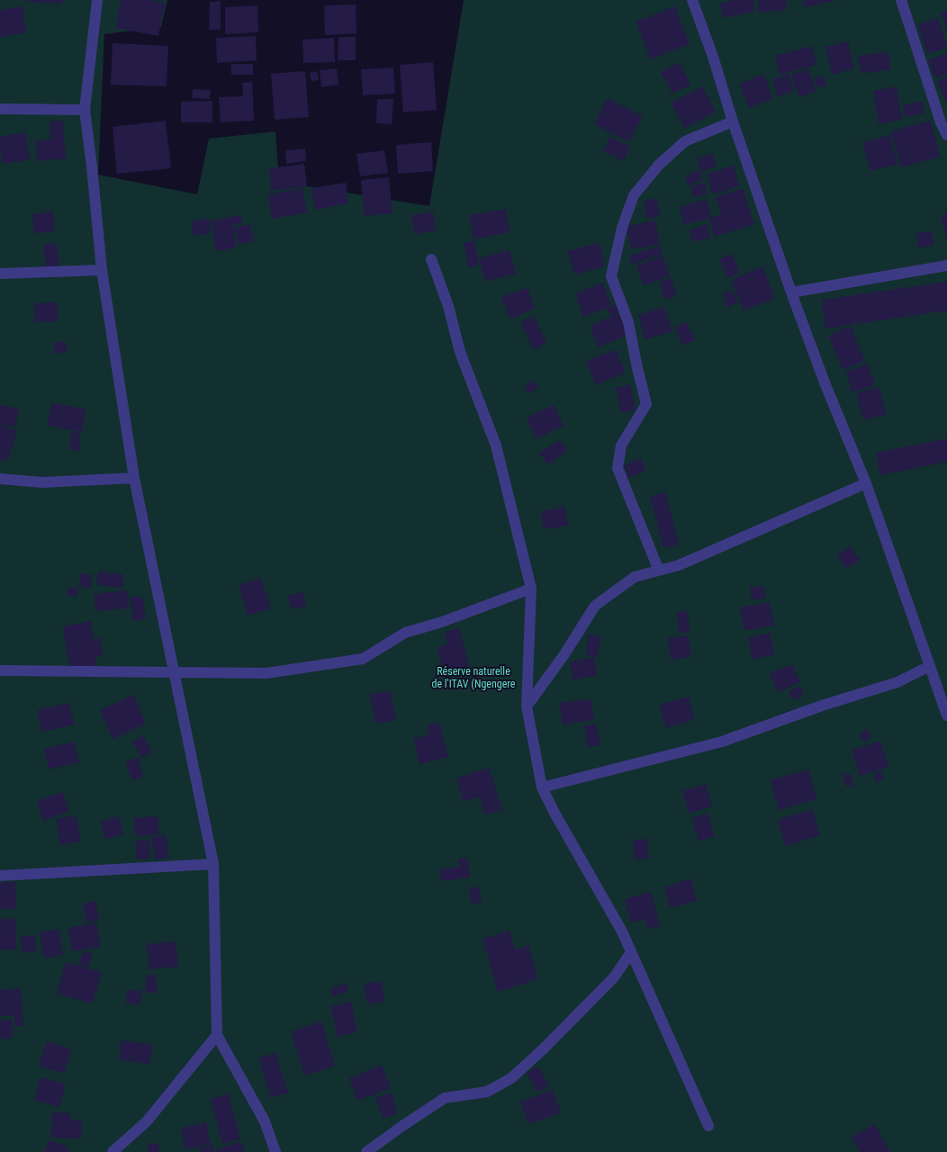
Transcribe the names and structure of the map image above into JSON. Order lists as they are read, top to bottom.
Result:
{
  "parks": ["Réserve naturelle de l'ITAV (Ngengere"]
}
